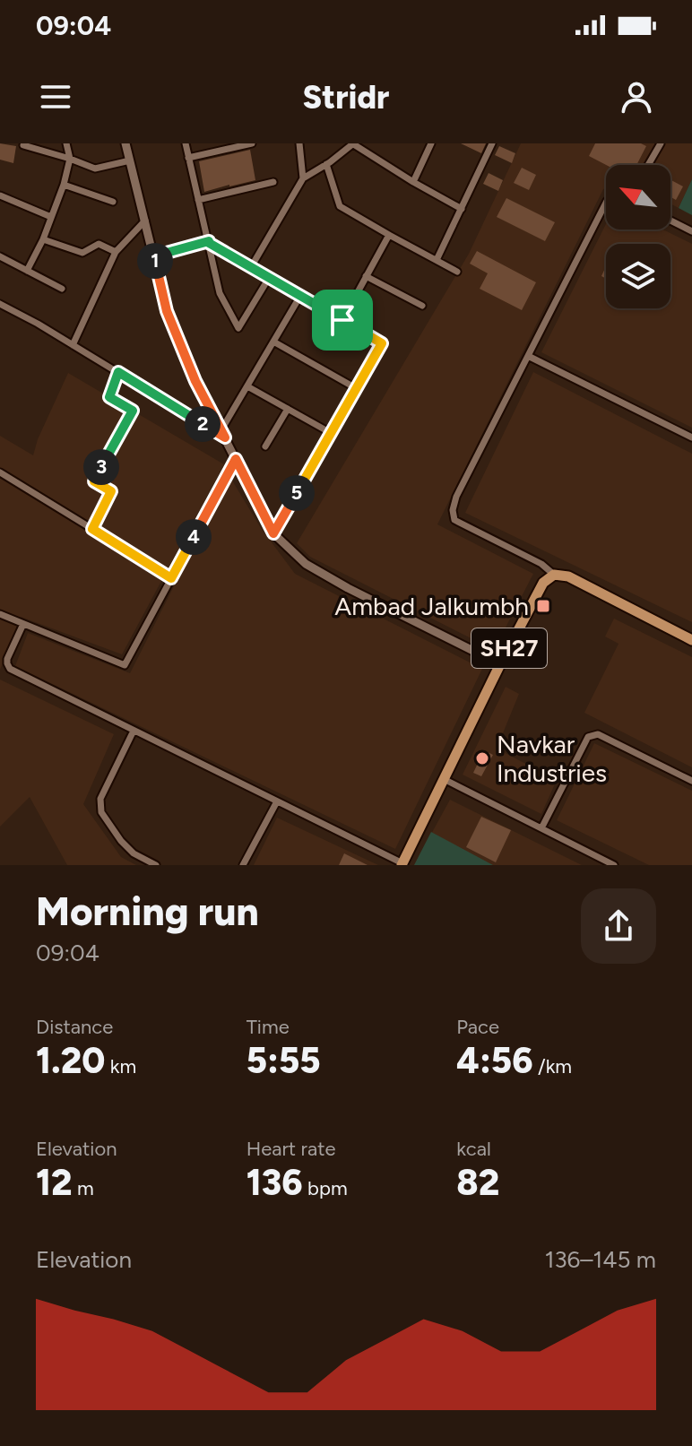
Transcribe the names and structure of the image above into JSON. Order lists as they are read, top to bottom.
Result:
{
  "streets": {
    "main road": ["SH27"]
  },
  "places": {
    "transit": ["Ambad Jalkumbh"],
    "other": ["Navkar Industries"]
  },
  "north": "top left",
  "page": {
    "status": "09:04",
    "header": "Stridr",
    "pins": [
      "1",
      "2",
      "3",
      "5",
      "4"
    ],
    "heading": ["Morning run", "09:04"],
    "stats": [
      ["Distance", "1.20 km"],
      ["Time", "5:55"],
      ["Pace", "4:56 /km"],
      ["Elevation", "12 m"],
      ["Heart rate", "136 bpm"],
      ["kcal", "82"]
    ],
    "chart": ["Elevation", "136–145 m"]
  }
}
